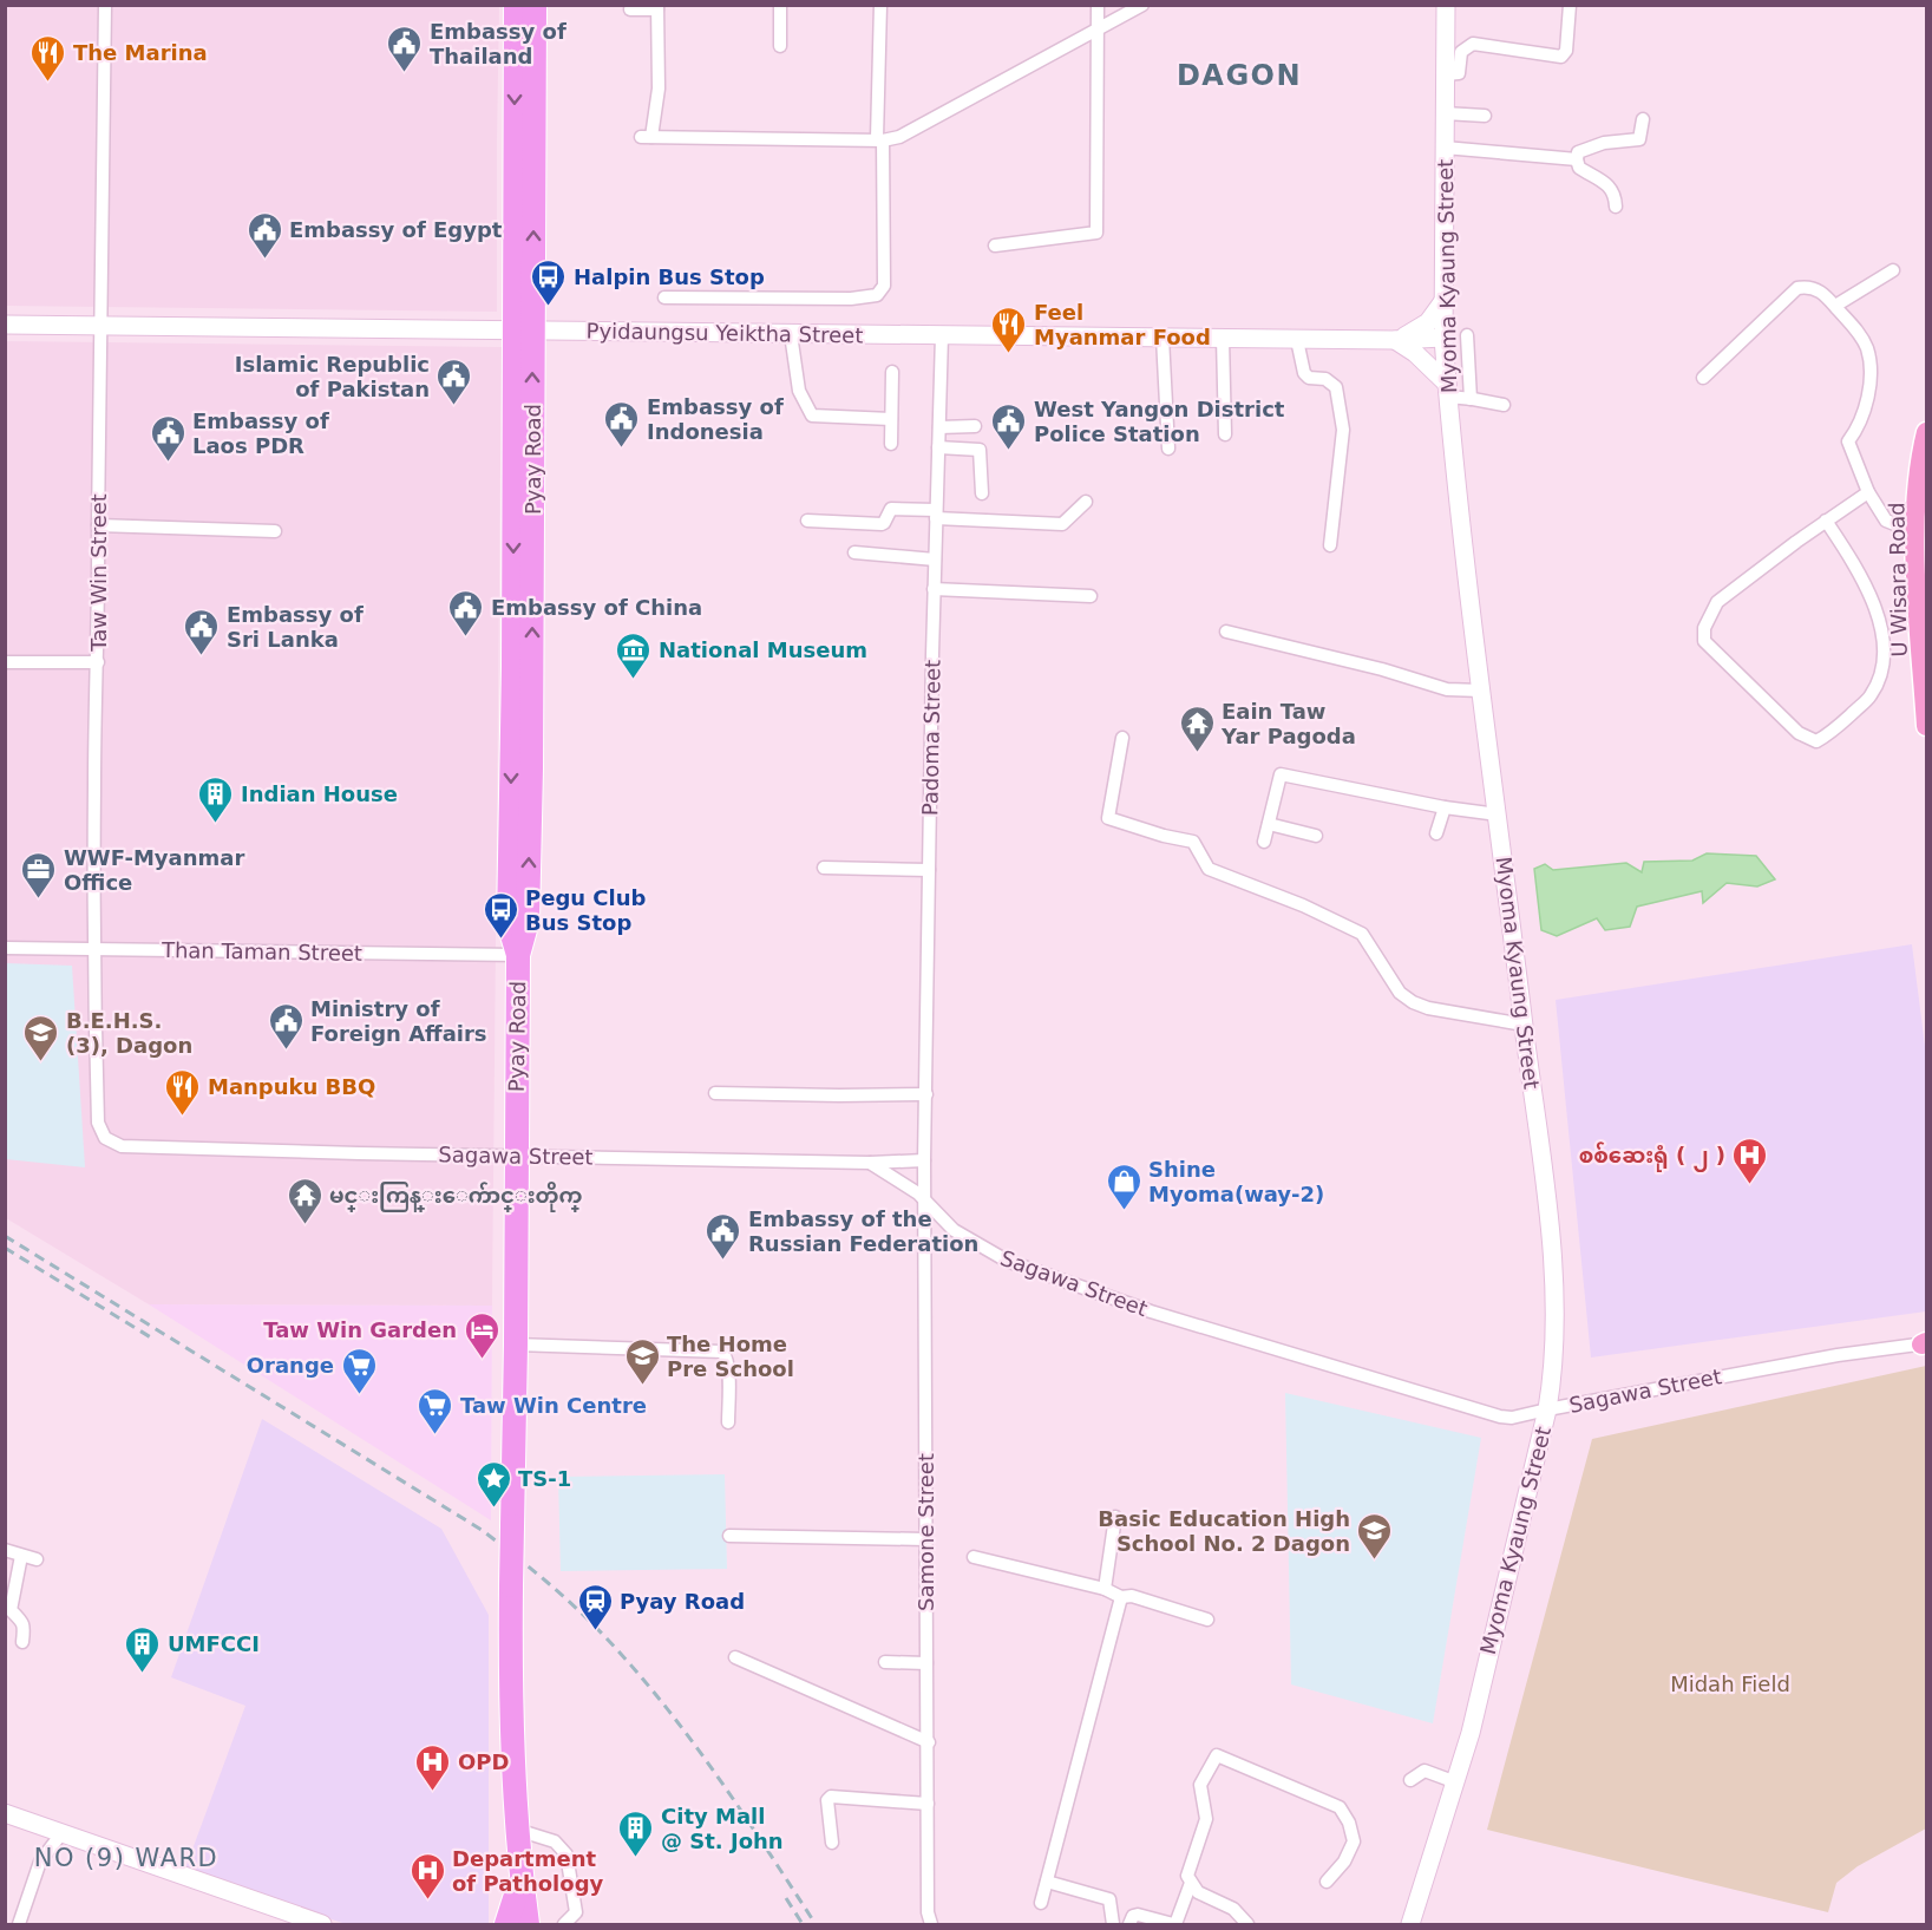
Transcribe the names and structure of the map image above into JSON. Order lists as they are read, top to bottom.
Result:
{
  "streets": {
    "highway": ["Pyay Road"],
    "main road": ["Myoma Kyaung Street", "Pyidaungsu Yeiktha Street", "U Wisara Road"],
    "street": [
      "Taw Win Street",
      "Padoma Street",
      "Than Taman Street",
      "Sagawa Street",
      "Samone Street"
    ]
  },
  "crossings": [
    ["Myoma Kyaung Street", "Pyidaungsu Yeiktha Street"],
    ["Myoma Kyaung Street", "Sagawa Street"],
    ["Pyidaungsu Yeiktha Street", "Pyay Road"],
    ["Pyidaungsu Yeiktha Street", "Taw Win Street"],
    ["Pyidaungsu Yeiktha Street", "Padoma Street"],
    ["Pyay Road", "Than Taman Street"],
    ["Pyay Road", "Sagawa Street"],
    ["Taw Win Street", "Than Taman Street"],
    ["Taw Win Street", "Sagawa Street"],
    ["Padoma Street", "Samone Street"],
    ["Sagawa Street", "Samone Street"]
  ],
  "districts": ["DAGON", "NO (9) WARD"],
  "parks": ["Midah Field"],
  "places": {
    "public building": [
      "Embassy of Thailand",
      "Embassy of Egypt",
      "Islamic Republic of Pakistan",
      "Embassy of Indonesia",
      "West Yangon District Police Station",
      "Embassy of Laos PDR",
      "Embassy of China",
      "Embassy of Sri Lanka",
      "Ministry of Foreign Affairs",
      "Embassy of the Russian Federation"
    ],
    "restaurant": ["The Marina", "Feel Myanmar Food", "Manpuku BBQ"],
    "bus stop": ["Halpin Bus Stop", "Pegu Club Bus Stop"],
    "museum": ["National Museum"],
    "temple": ["Eain Taw Yar Pagoda", "မင္းကြန္းေက်ာင္းတိုက္"],
    "building": ["Indian House", "UMFCCI", "City Mall @ St. John"],
    "office": ["WWF-Myanmar Office"],
    "school or university": ["B.E.H.S. (3), Dagon", "The Home Pre School", "Basic Education High School No. 2 Dagon"],
    "hospital": ["စစ်ဆေးရုံ ( ၂ )", "OPD", "Department of Pathology"],
    "shop": ["Shine Myoma(way-2)"],
    "hotel": ["Taw Win Garden"],
    "supermarket": ["Orange", "Taw Win Centre"],
    "place": ["TS-1"],
    "station": ["Pyay Road"]
  }
}
